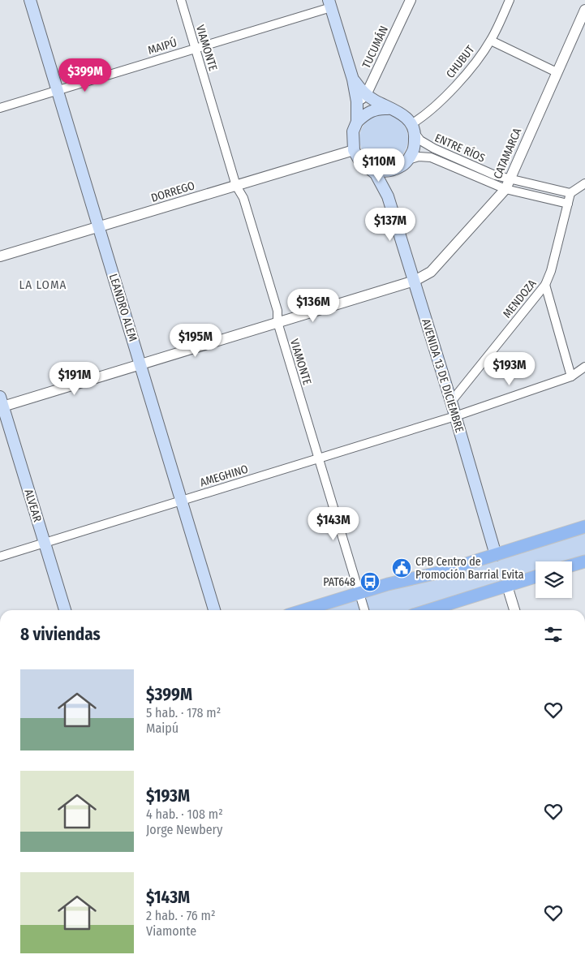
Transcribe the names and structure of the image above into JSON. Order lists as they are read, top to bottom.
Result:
{
  "streets": {
    "main road": ["LEANDRO ALEM", "AVENIDA 13 DE DICIEMBRE", "ALVEAR"],
    "street": [
      "MAIPÚ",
      "TUCUMÁN",
      "VIAMONTE",
      "CHUBUT",
      "ENTRE RÍOS",
      "CATAMARCA",
      "DORREGO",
      "MENDOZA",
      "AMEGHINO"
    ]
  },
  "crossings": [
    ["MAIPÚ", "VIAMONTE"],
    ["MAIPÚ", "LEANDRO ALEM"],
    ["VIAMONTE", "CATAMARCA"],
    ["VIAMONTE", "DORREGO"],
    ["VIAMONTE", "AMEGHINO"],
    ["CHUBUT", "ENTRE RÍOS"],
    ["CHUBUT", "DORREGO"],
    ["ENTRE RÍOS", "CATAMARCA"],
    ["ENTRE RÍOS", "DORREGO"],
    ["ENTRE RÍOS", "MENDOZA"],
    ["CATAMARCA", "LEANDRO ALEM"],
    ["CATAMARCA", "AVENIDA 13 DE DICIEMBRE"],
    ["CATAMARCA", "ALVEAR"],
    ["DORREGO", "LEANDRO ALEM"],
    ["MENDOZA", "AVENIDA 13 DE DICIEMBRE"],
    ["LEANDRO ALEM", "AMEGHINO"],
    ["AVENIDA 13 DE DICIEMBRE", "AMEGHINO"],
    ["AMEGHINO", "ALVEAR"]
  ],
  "districts": ["LA LOMA"],
  "places": {
    "public building": ["CPB Centro de Promoción Barrial Evita"],
    "bus stop": ["PAT648"]
  },
  "page": {
    "price": [
      "$399M",
      "$110M",
      "$137M",
      "$136M",
      "$195M",
      "$193M",
      "$191M",
      "$143M"
    ],
    "heading": "8 viviendas",
    "list": [
      {
        "name": "$399M",
        "note": "5 hab. · 178 m² · Maipú"
      },
      {
        "name": "$193M",
        "note": "4 hab. · 108 m² · Jorge Newbery"
      },
      {
        "name": "$143M",
        "note": "2 hab. · 76 m² · Viamonte"
      }
    ]
  }
}
